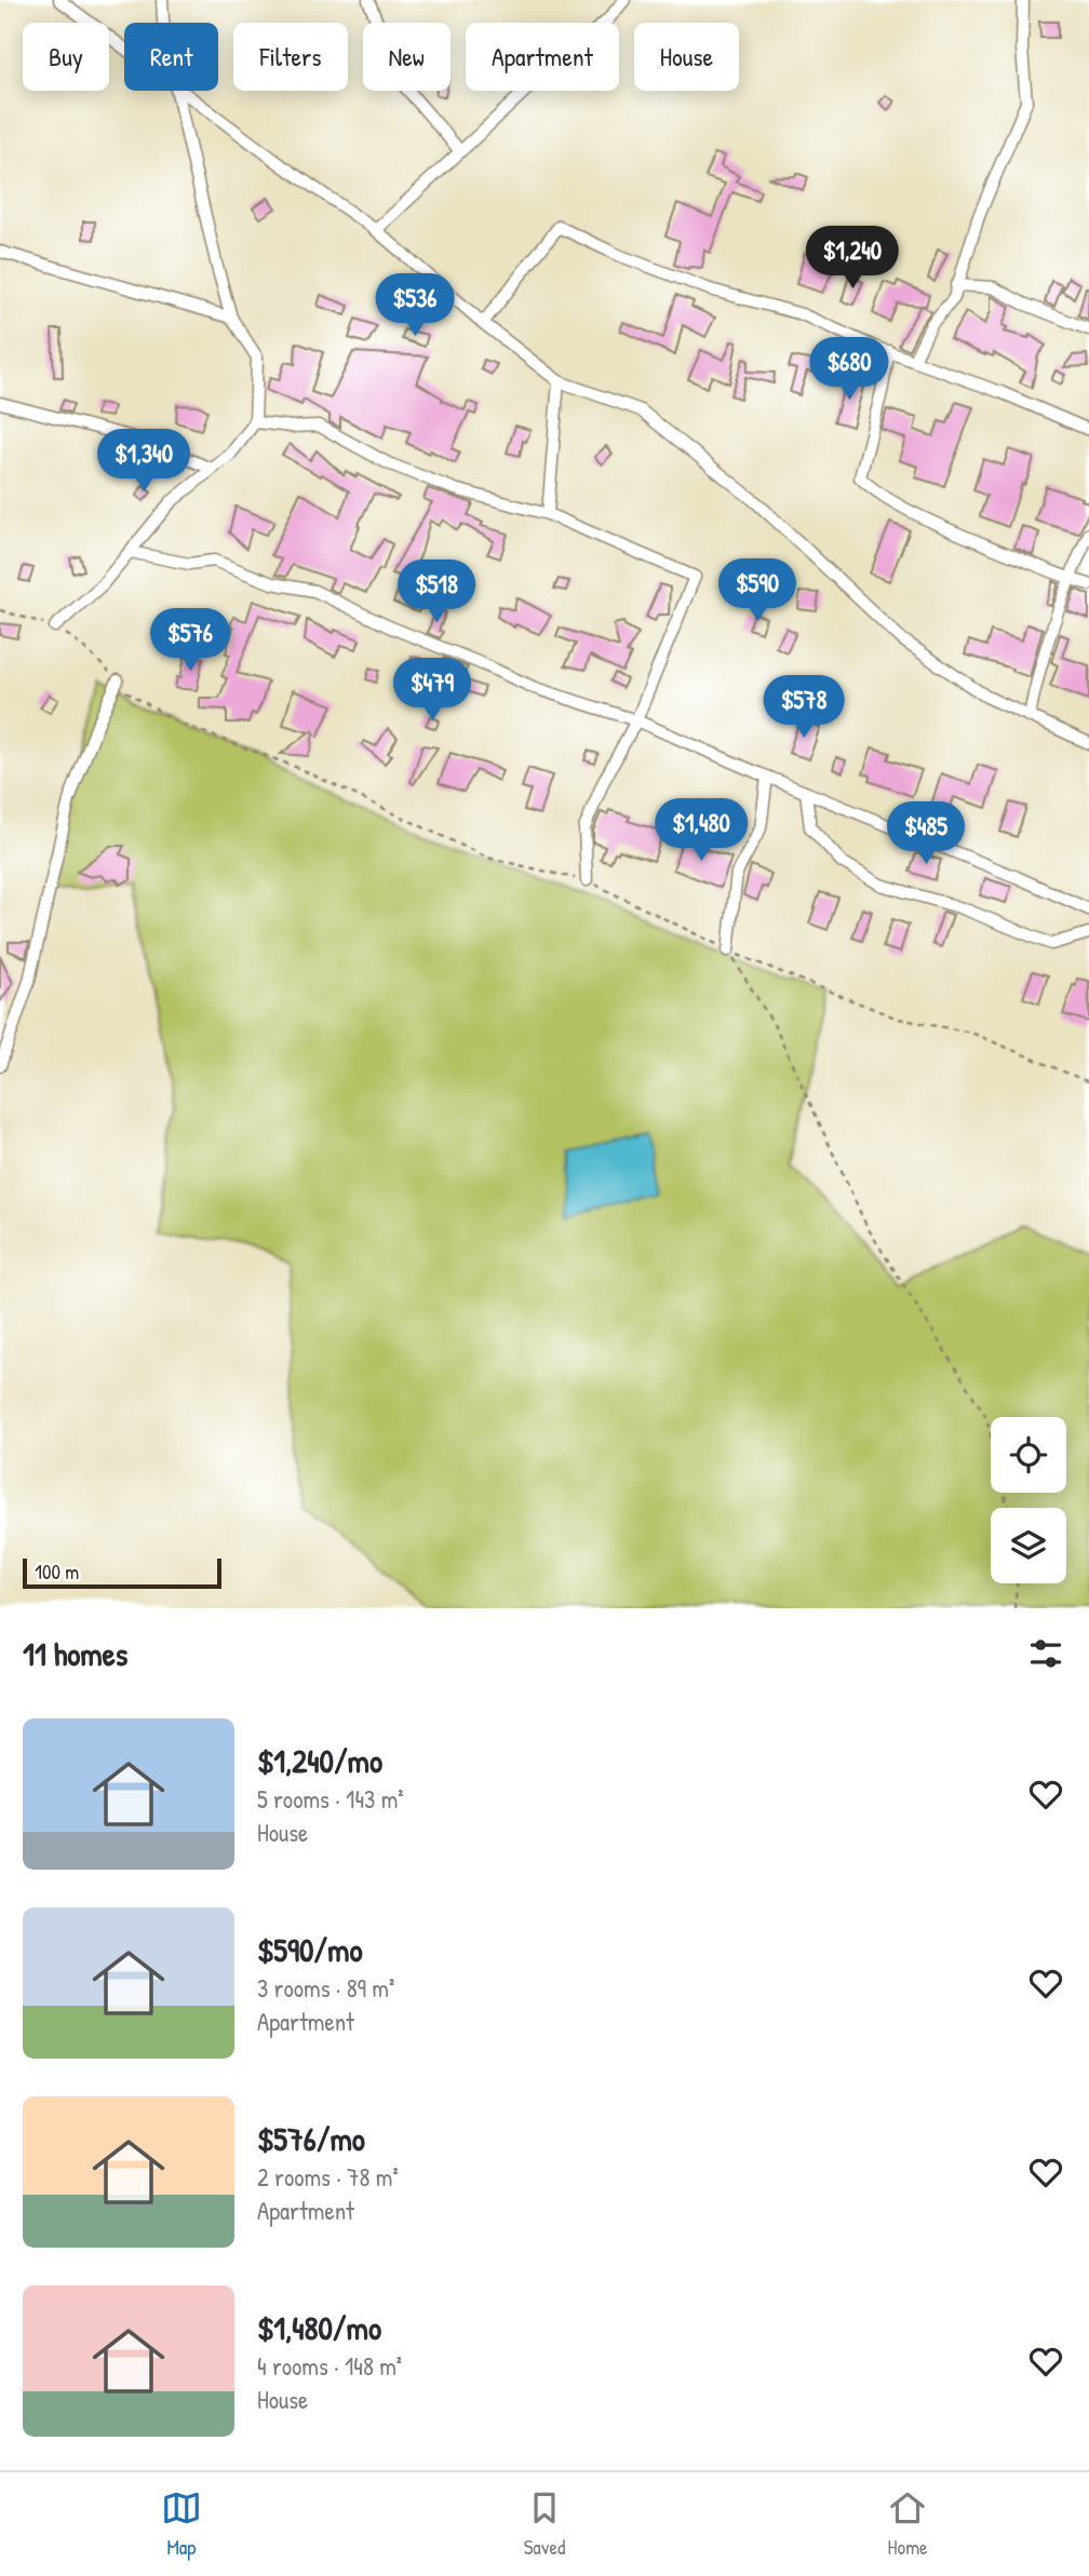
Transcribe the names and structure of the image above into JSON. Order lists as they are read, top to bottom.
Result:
{
  "scale_bar": "100 m",
  "page": {
    "chip": [
      "Buy",
      "Rent",
      "Filters",
      "New",
      "Apartment",
      "House"
    ],
    "price": [
      "$1,240",
      "$536",
      "$680",
      "$1,340",
      "$590",
      "$518",
      "$576",
      "$479",
      "$578",
      "$1,480",
      "$485"
    ],
    "scale": "100 m",
    "heading": "11 homes",
    "list": [
      {
        "name": "$1,240/mo",
        "note": "5 rooms · 143 m² · House"
      },
      {
        "name": "$590/mo",
        "note": "3 rooms · 89 m² · Apartment"
      },
      {
        "name": "$576/mo",
        "note": "2 rooms · 78 m² · Apartment"
      },
      {
        "name": "$1,480/mo",
        "note": "4 rooms · 148 m² · House"
      }
    ],
    "tabs": ["Map", "Saved", "Home"]
  }
}
